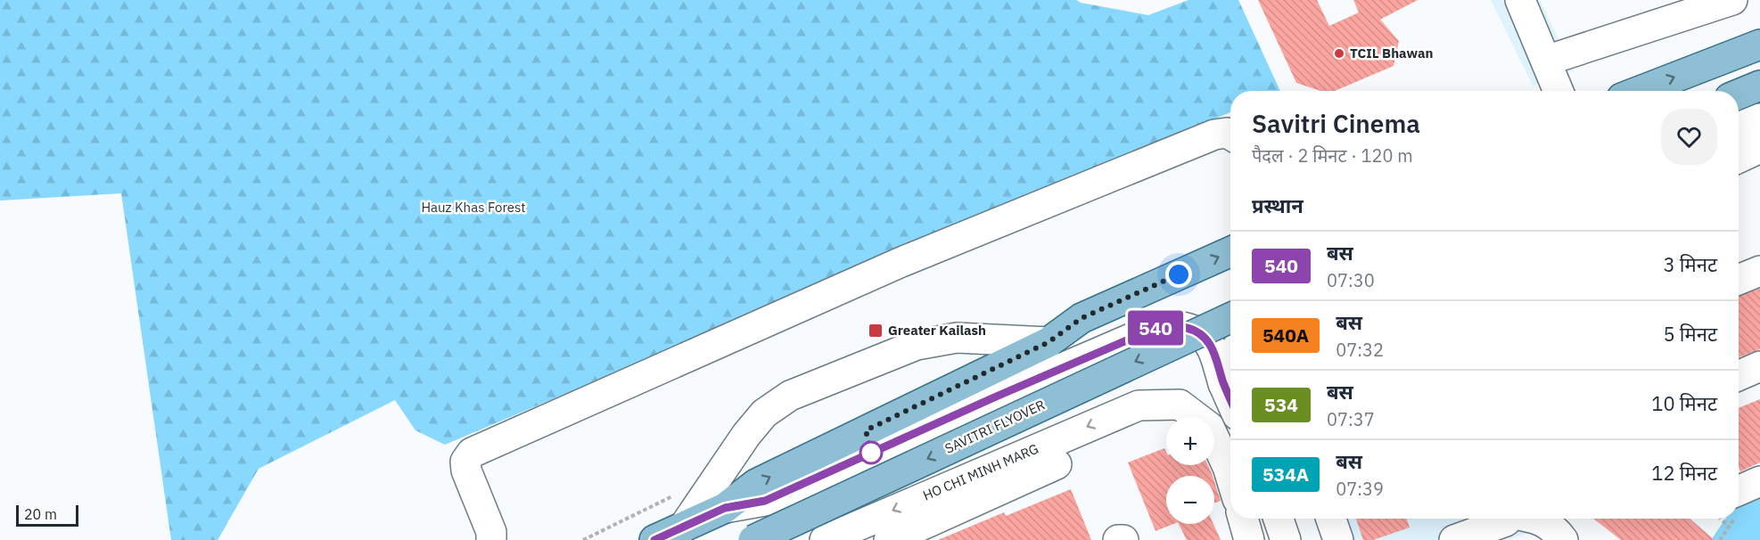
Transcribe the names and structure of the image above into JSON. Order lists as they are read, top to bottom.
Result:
{
  "streets": {
    "main road": ["SAVITRI FLYOVER"],
    "street": ["HO CHI MINH MARG"]
  },
  "parks": ["Hauz Khas Forest"],
  "places": {
    "other": ["TCIL Bhawan"],
    "transit": ["Greater Kailash"]
  },
  "lines": ["bus line 540"],
  "scale_bar": "20 m",
  "page": {
    "on_map": "540",
    "heading": [
      ["Savitri Cinema", "पैदल · 2 मिनट · 120 m"],
      "प्रस्थान"
    ],
    "list": [
      {
        "mark": "540",
        "name": "बस",
        "note": "07:30",
        "value": "3 मिनट"
      },
      {
        "mark": "540A",
        "name": "बस",
        "note": "07:32",
        "value": "5 मिनट"
      },
      {
        "mark": "534",
        "name": "बस",
        "note": "07:37",
        "value": "10 मिनट"
      },
      {
        "mark": "534A",
        "name": "बस",
        "note": "07:39",
        "value": "12 मिनट"
      }
    ],
    "map_buttons": ["+", "−"],
    "scale": "20 m"
  }
}
